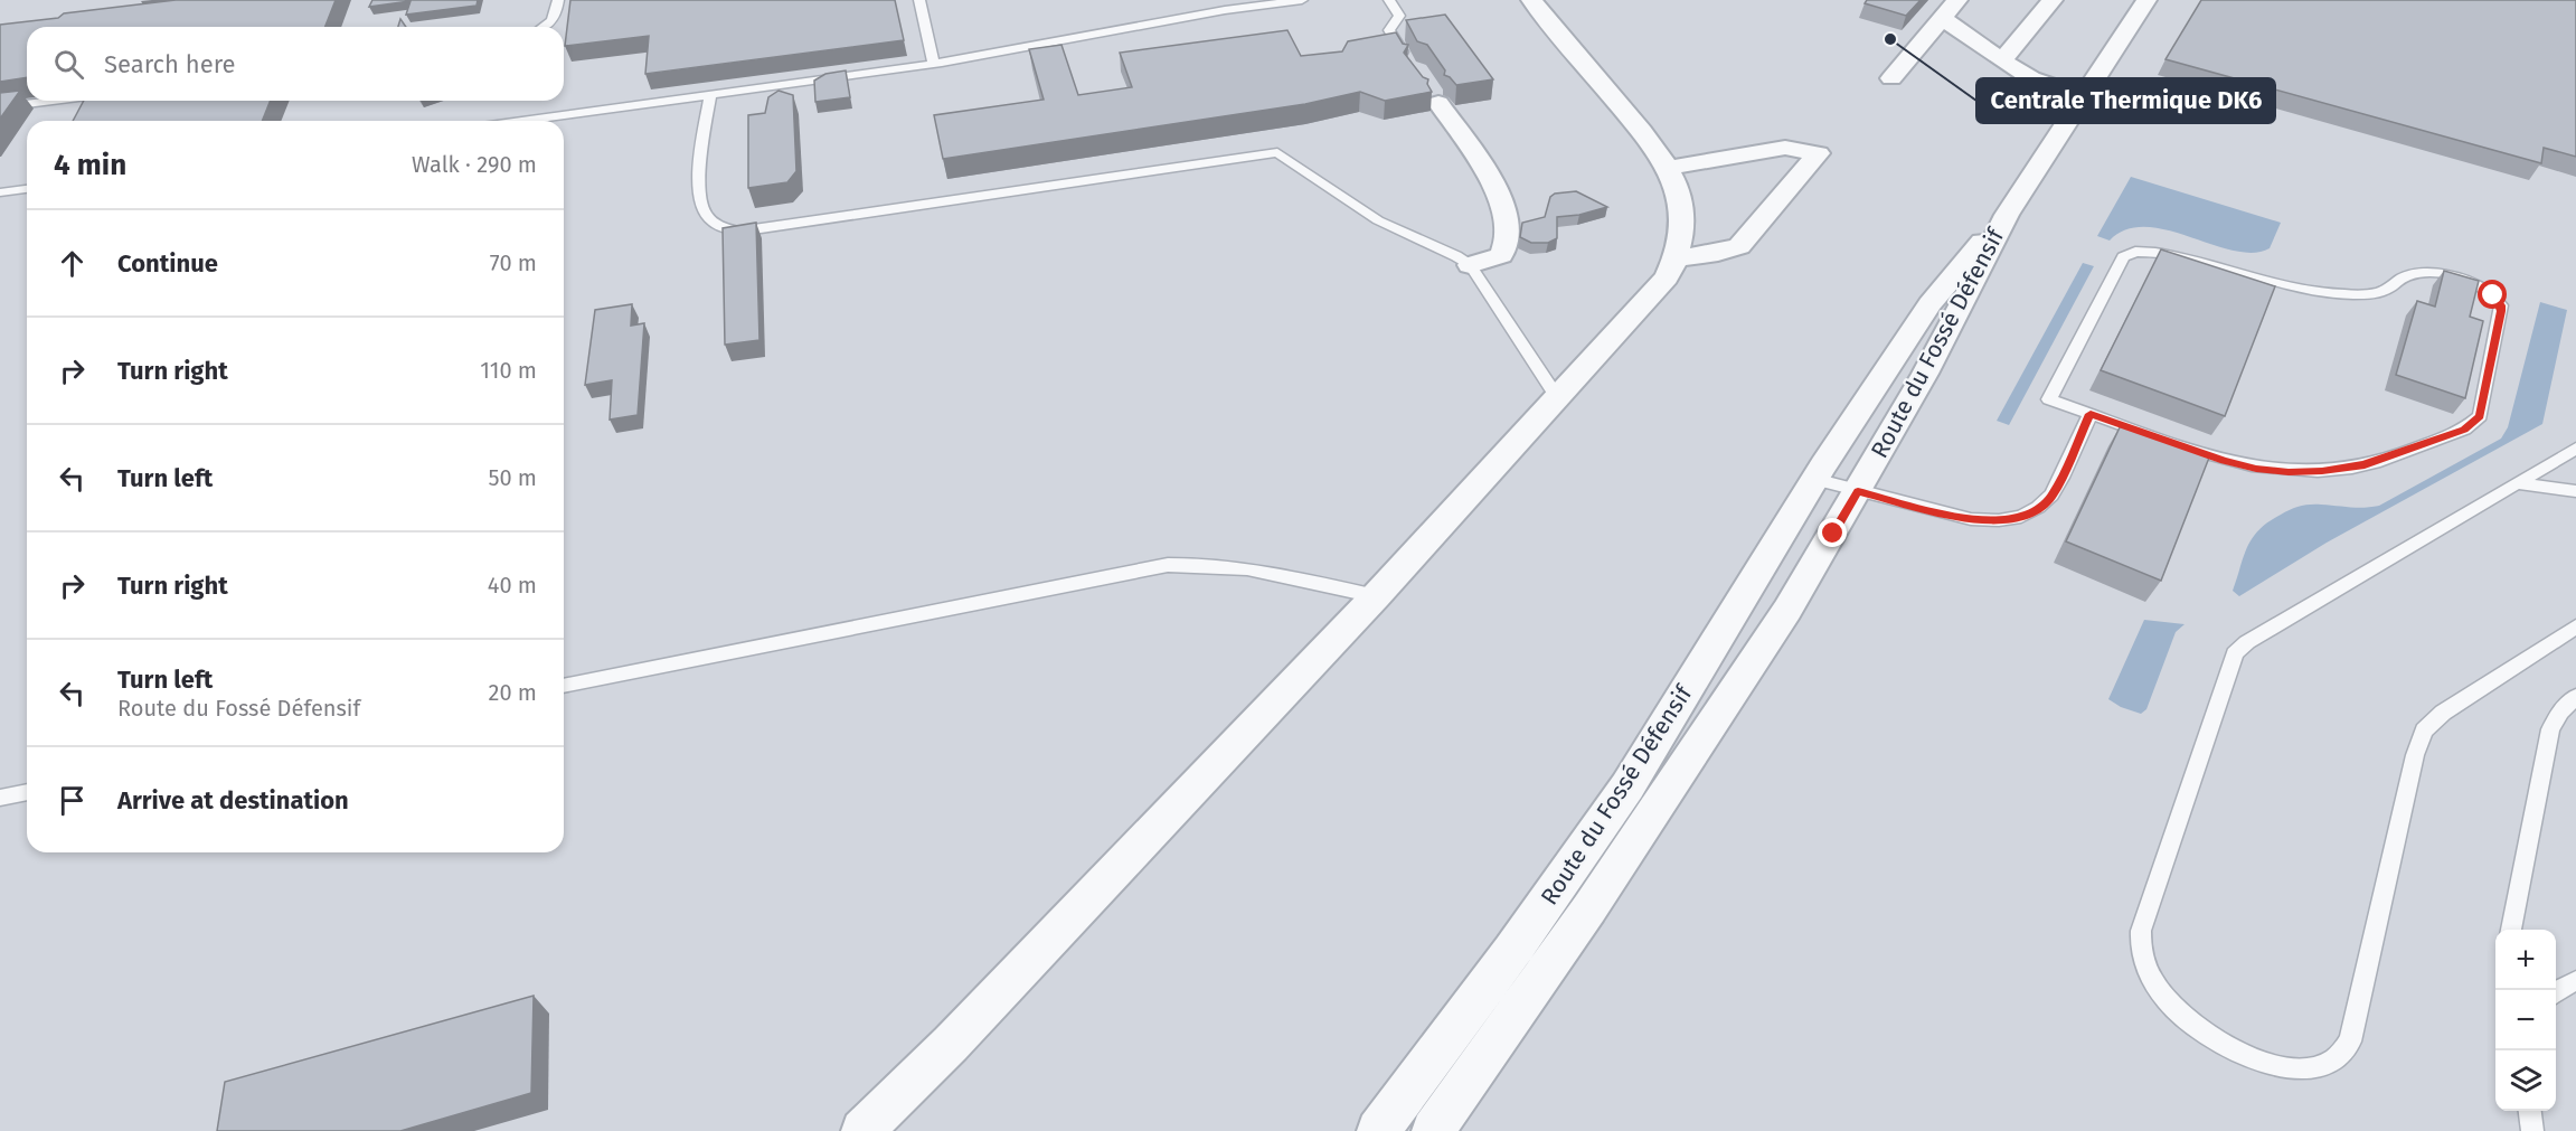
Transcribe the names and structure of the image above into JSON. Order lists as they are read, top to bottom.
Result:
{
  "streets": {
    "street": ["Route du Fossé Défensif"]
  },
  "places": ["Centrale Thermique DK6"],
  "page": {
    "search": "Search here",
    "heading": ["4 min", "Walk · 290 m"],
    "list": [
      ["Continue", "70 m"],
      ["Turn right", "110 m"],
      ["Turn left", "50 m"],
      ["Turn right", "40 m"],
      ["Turn left", "Route du Fossé Défensif", "20 m"],
      "Arrive at destination"
    ],
    "map_buttons": ["+", "−"]
  }
}
